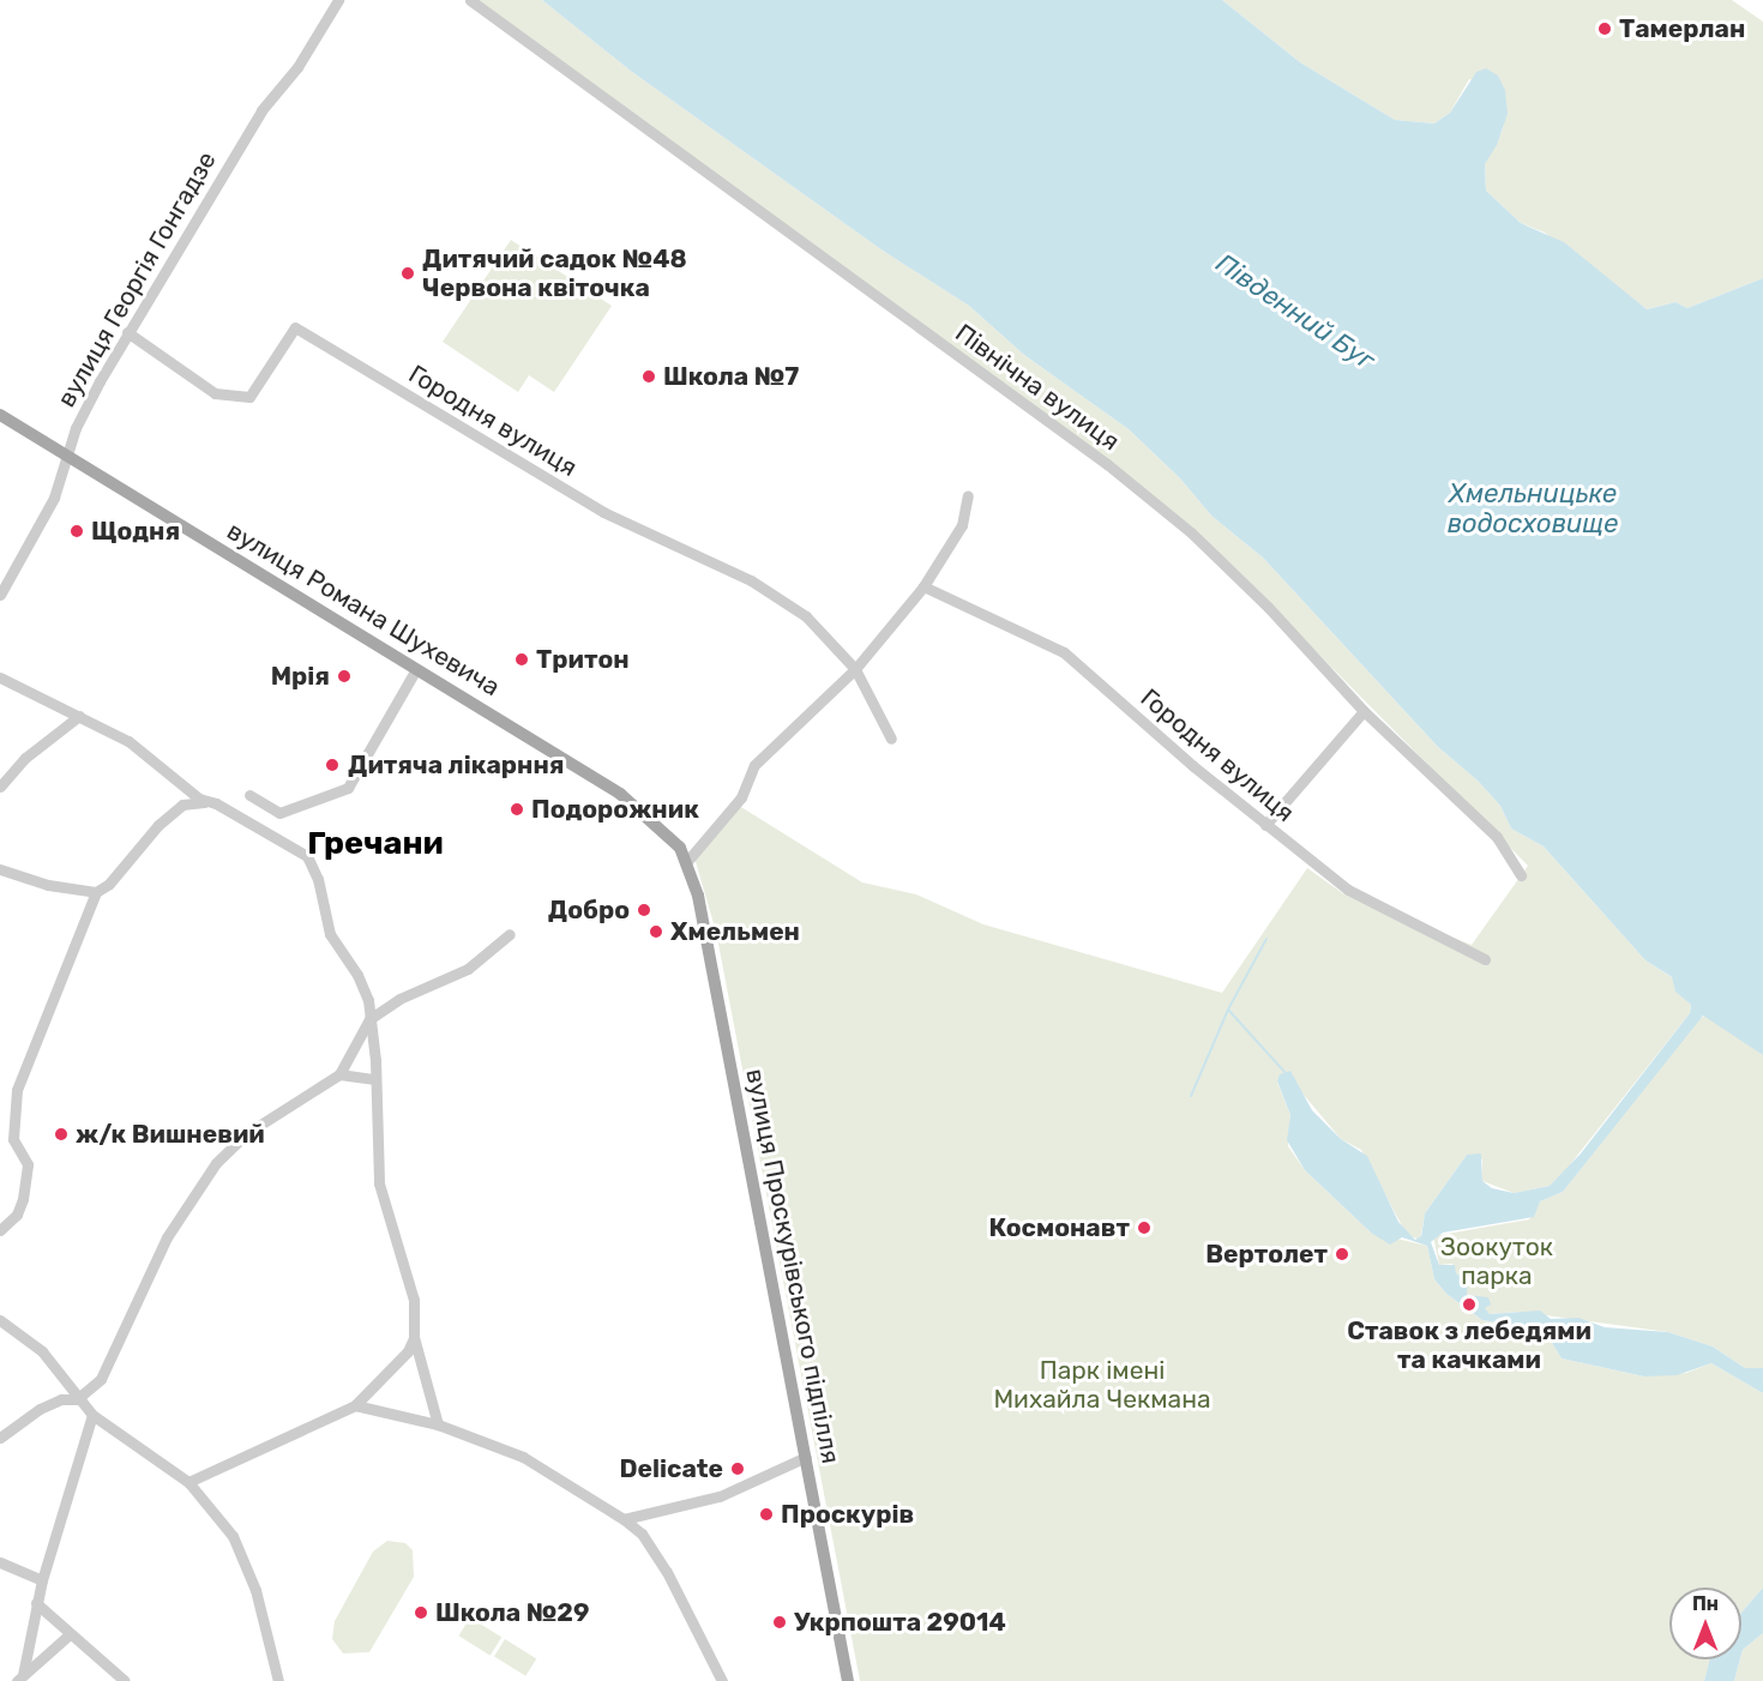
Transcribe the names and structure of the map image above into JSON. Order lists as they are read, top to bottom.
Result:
{
  "streets": {
    "main road": ["вулиця Романа Шухевича", "вулиця Проскурівського підпілля"],
    "street": ["вулиця Георгія Гонгадзе", "Північна вулиця", "Городня вулиця"]
  },
  "crossings": [
    ["вулиця Георгія Гонгадзе", "Городня вулиця"],
    ["вулиця Георгія Гонгадзе", "вулиця Романа Шухевича"],
    ["вулиця Романа Шухевича", "вулиця Проскурівського підпілля"]
  ],
  "districts": ["Гречани"],
  "water": ["Південний Буг", "Хмельницьке водосховище"],
  "parks": ["Зоокуток парка", "Парк імені Михайла Чекмана"],
  "places": [
    "Тамерлан",
    "Дитячий садок №48 Червона квіточка",
    "Школа №7",
    "Щодня",
    "Тритон",
    "Мрія",
    "Дитяча лікарння",
    "Подорожник",
    "Добро",
    "Хмельмен",
    "ж/к Вишневий",
    "Космонавт",
    "Вертолет",
    "Ставок з лебедями та качками",
    "Delicate",
    "Проскурів",
    "Школа №29",
    "Укрпошта 29014"
  ],
  "north": "top"
}
